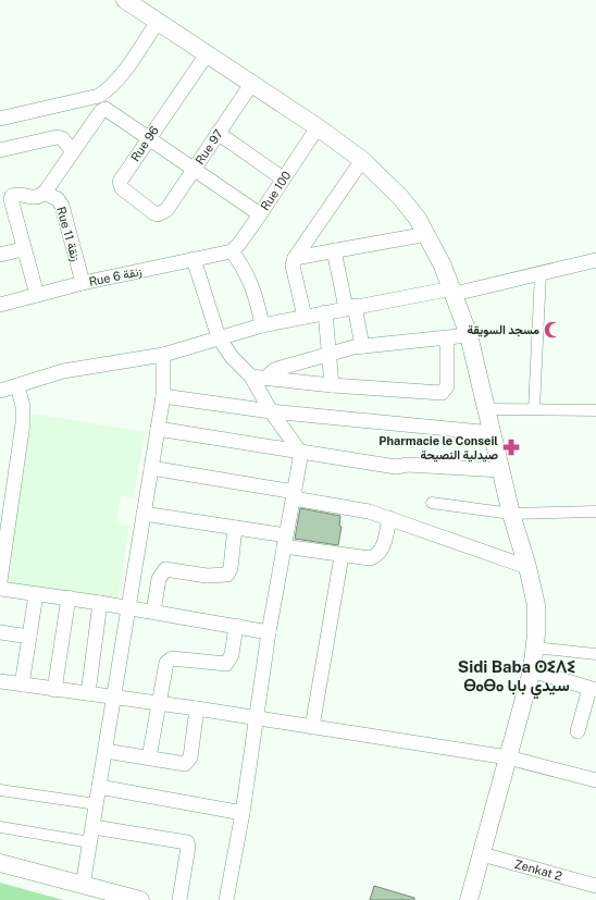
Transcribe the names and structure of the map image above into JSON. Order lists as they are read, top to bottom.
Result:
{
  "streets": {
    "street": [
      "Rue 96",
      "Rue 97",
      "Rue 100",
      "Rue 11 زنقة",
      "Rue 6 زنقة",
      "Zenkat 2"
    ]
  },
  "crossings": [
    ["Rue 96", "Rue 97"],
    ["Rue 100", "Rue 6 زنقة"],
    ["Rue 11 زنقة", "Rue 6 زنقة"]
  ],
  "districts": ["Sidi Baba ⵙⵉⴷⵉ ⴱⴰⴱⴰ سيدي بابا"],
  "places": {
    "mosque": ["مسجد السويقة"],
    "pharmacy": ["Pharmacie le Conseil صيدلية النصيحة"]
  }
}
